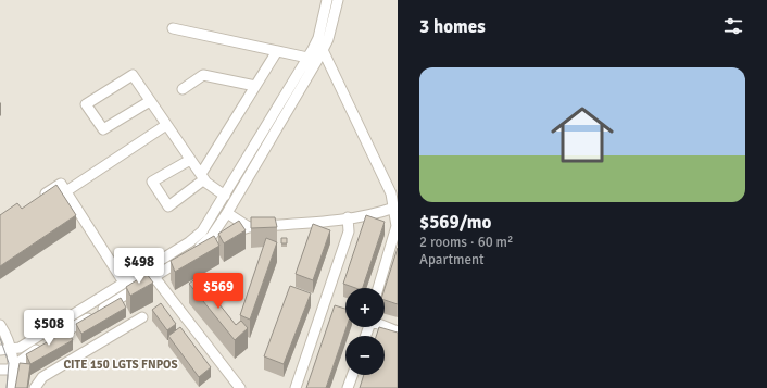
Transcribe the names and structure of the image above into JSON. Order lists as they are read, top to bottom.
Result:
{
  "districts": ["CITE 150 LGTS FNPOS"],
  "page": {
    "heading": "3 homes",
    "list": [
      {
        "name": "$569/mo",
        "note": "2 rooms · 60 m² · Apartment"
      }
    ],
    "price": ["$498", "$569", "$508"],
    "map_buttons": ["+", "−"]
  }
}
